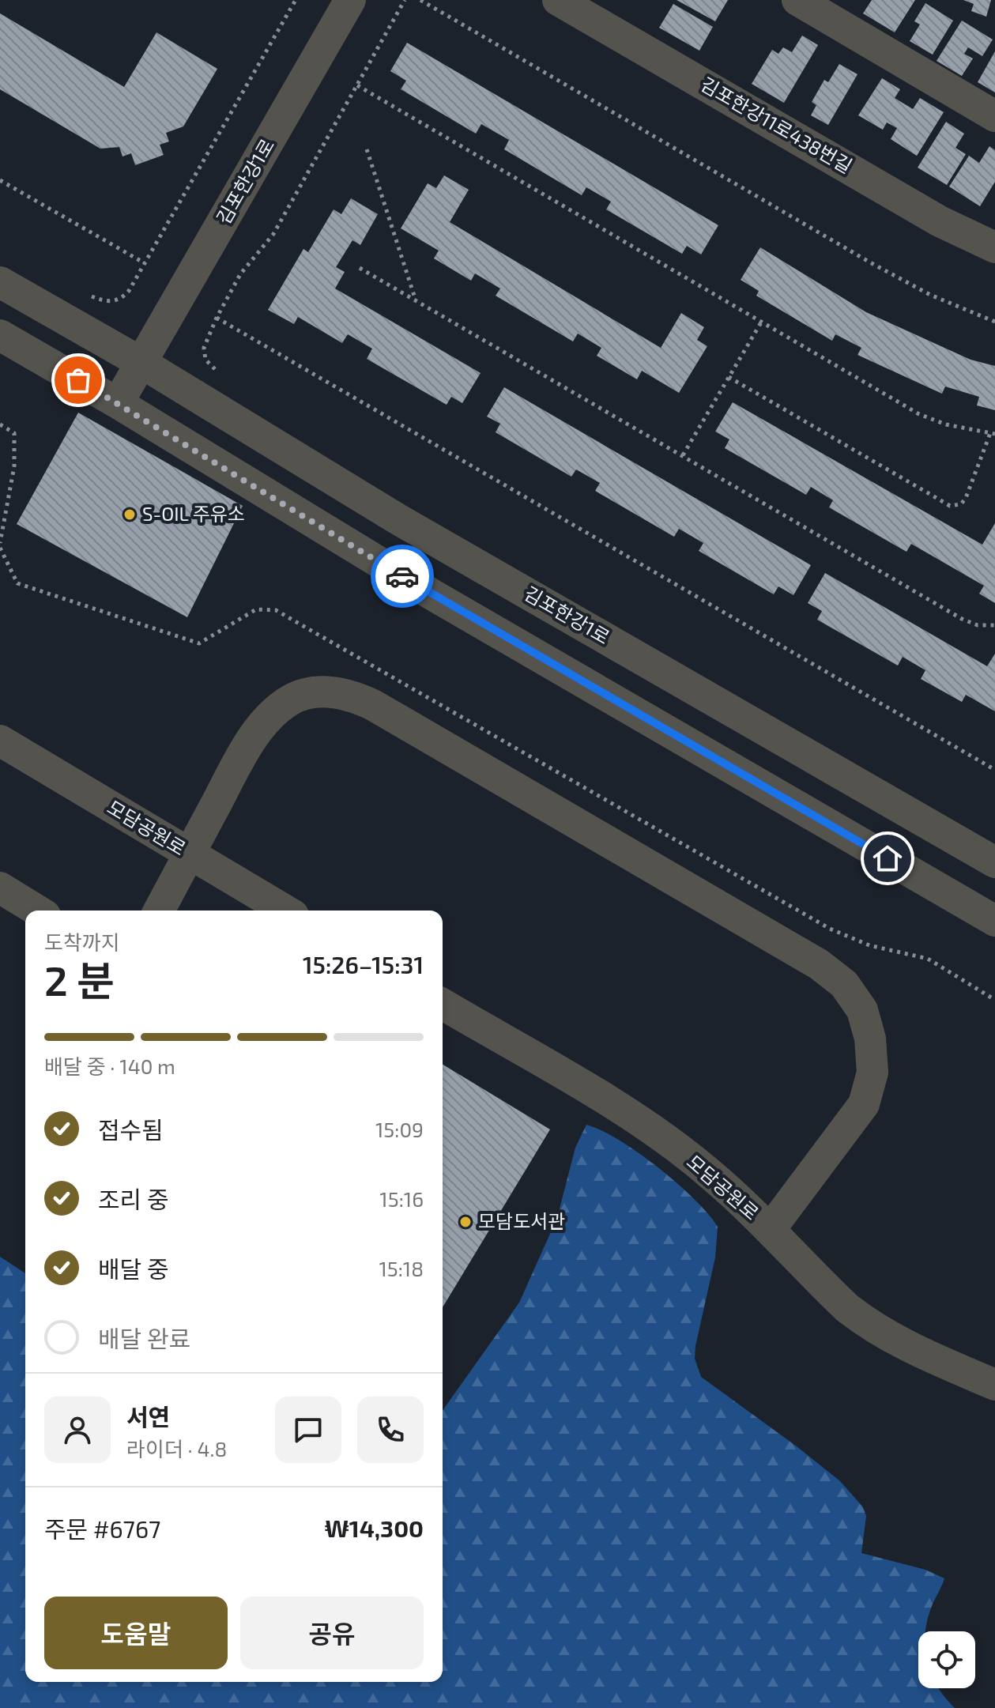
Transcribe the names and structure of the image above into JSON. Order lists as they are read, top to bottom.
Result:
{
  "streets": {
    "street": ["김포한강11로438번길", "김포한강1로", "모담공원로"]
  },
  "places": ["S-OIL 주유소", "모담도서관"],
  "page": {
    "heading": ["2 분", "도착까지", "15:26–15:31"],
    "panel": [
      "서연",
      "라이더 · 4.8",
      "주문 #6767",
      "₩14,300"
    ],
    "bar": "배달 중 · 140 m",
    "list": [
      ["접수됨", "15:09"],
      ["조리 중", "15:16"],
      ["배달 중", "15:18"],
      "배달 완료"
    ],
    "buttons": ["도움말", "공유"]
  }
}
